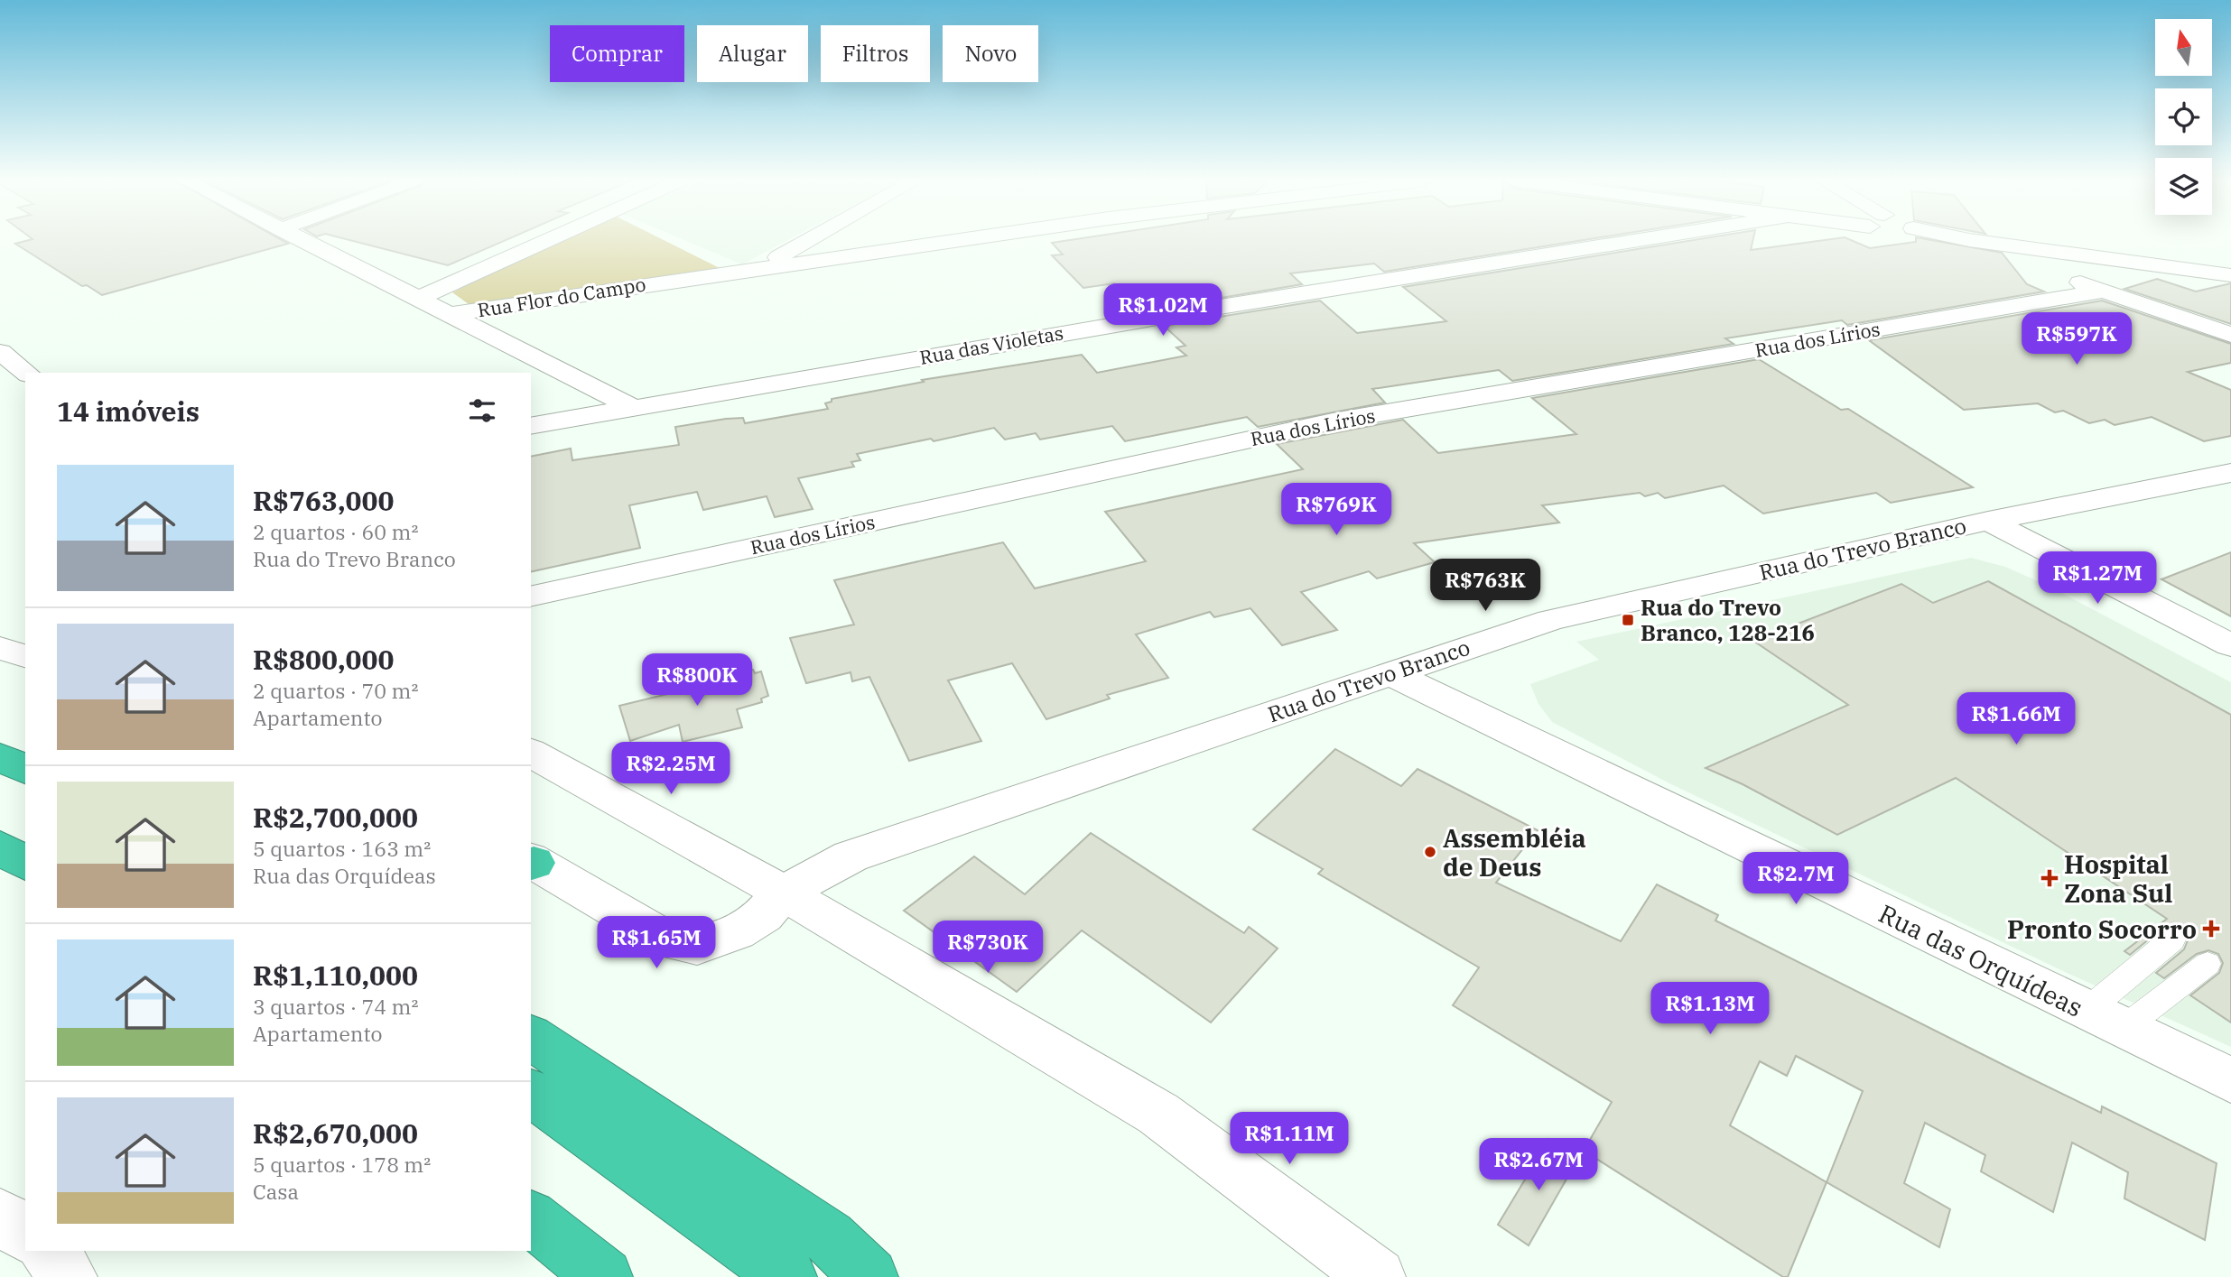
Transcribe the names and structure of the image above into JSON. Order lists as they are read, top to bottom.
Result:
{
  "streets": {
    "street": [
      "Rua Flor do Campo",
      "Rua dos Lírios",
      "Rua das Violetas",
      "Rua do Trevo Branco",
      "Rua das Orquídeas"
    ]
  },
  "crossings": [
    ["Rua do Trevo Branco", "Rua das Orquídeas"]
  ],
  "places": {
    "transit": ["Rua do Trevo Branco, 128-216"],
    "other": ["Assembléia de Deus"],
    "health": ["Hospital Zona Sul", "Pronto Socorro"]
  },
  "north": "top",
  "page": {
    "chip": [
      "Comprar",
      "Alugar",
      "Filtros",
      "Novo"
    ],
    "price": [
      "R$1.02M",
      "R$597K",
      "R$769K",
      "R$1.27M",
      "R$763K",
      "R$800K",
      "R$1.66M",
      "R$2.25M",
      "R$2.7M",
      "R$1.65M",
      "R$730K",
      "R$1.13M",
      "R$1.11M",
      "R$2.67M"
    ],
    "heading": "14 imóveis",
    "list": [
      {
        "name": "R$763,000",
        "note": "2 quartos · 60 m² · Rua do Trevo Branco"
      },
      {
        "name": "R$800,000",
        "note": "2 quartos · 70 m² · Apartamento"
      },
      {
        "name": "R$2,700,000",
        "note": "5 quartos · 163 m² · Rua das Orquídeas"
      },
      {
        "name": "R$1,110,000",
        "note": "3 quartos · 74 m² · Apartamento"
      },
      {
        "name": "R$2,670,000",
        "note": "5 quartos · 178 m² · Casa"
      }
    ]
  }
}
